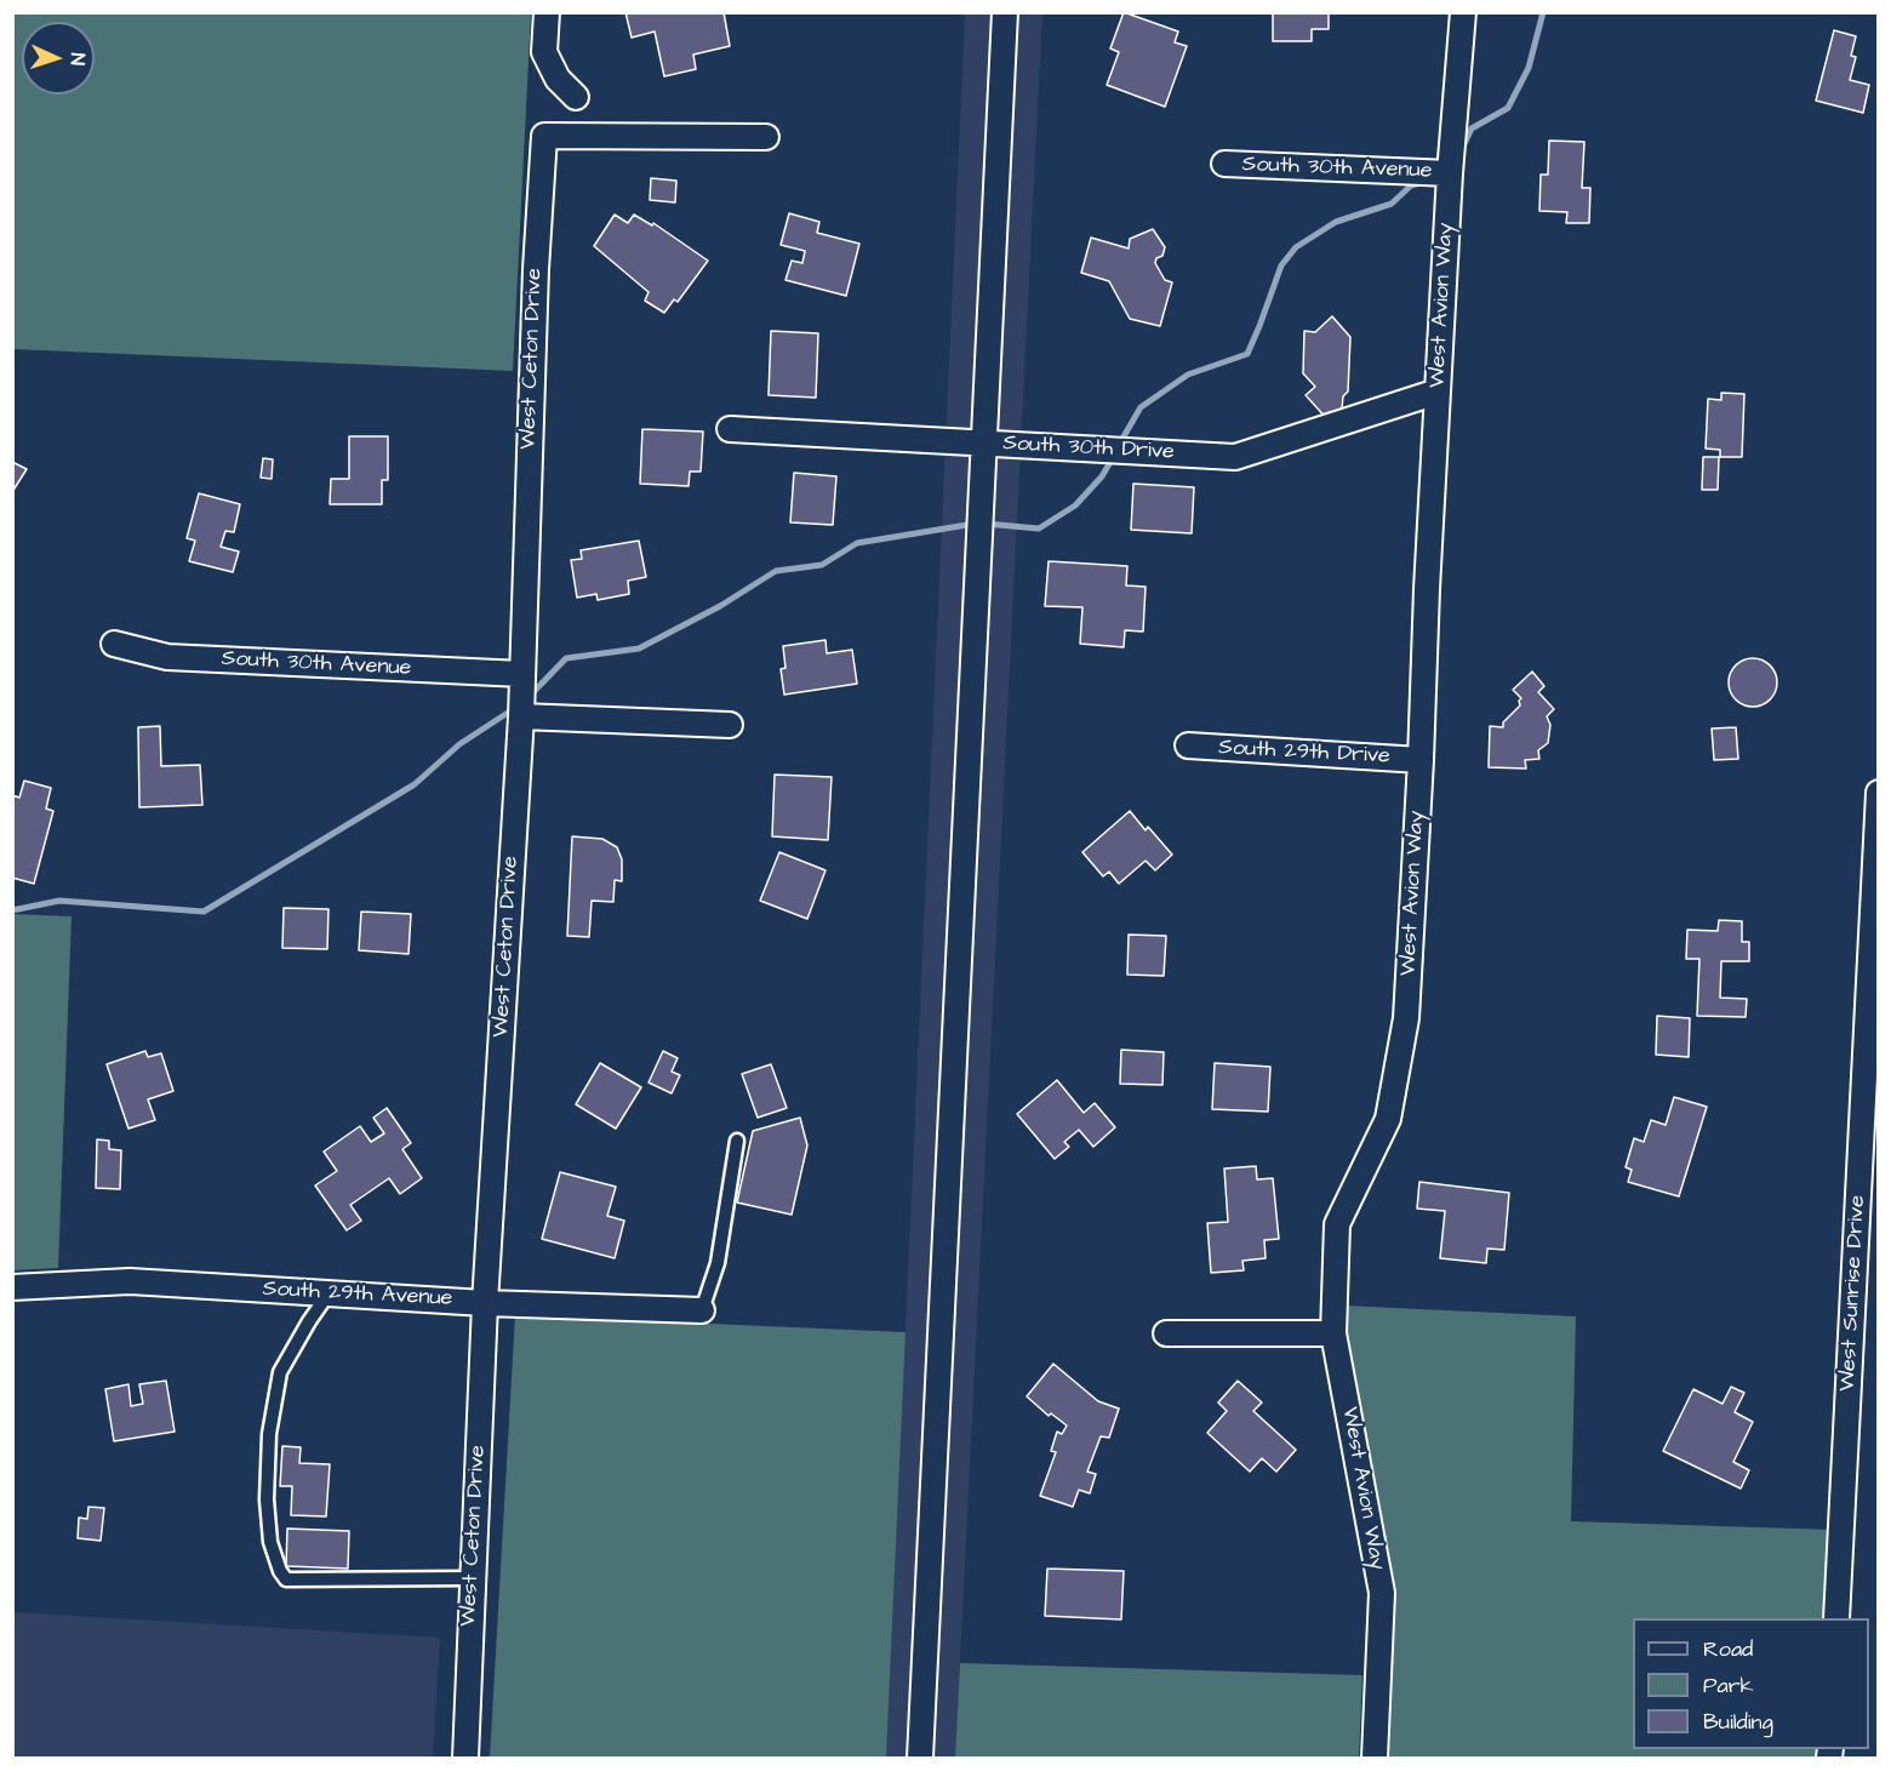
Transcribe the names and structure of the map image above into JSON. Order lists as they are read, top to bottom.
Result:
{
  "streets": {
    "street": [
      "South 30th Avenue",
      "West Avion Way",
      "West Ceton Drive",
      "South 30th Drive",
      "South 29th Drive",
      "West Sunrise Drive",
      "South 29th Avenue"
    ]
  },
  "crossings": [
    ["South 30th Avenue", "West Avion Way"],
    ["South 30th Avenue", "West Ceton Drive"],
    ["West Avion Way", "South 30th Drive"],
    ["West Avion Way", "South 29th Drive"],
    ["West Ceton Drive", "South 29th Avenue"]
  ],
  "legend": ["Road", "Park", "Building"],
  "north": "right"
}
